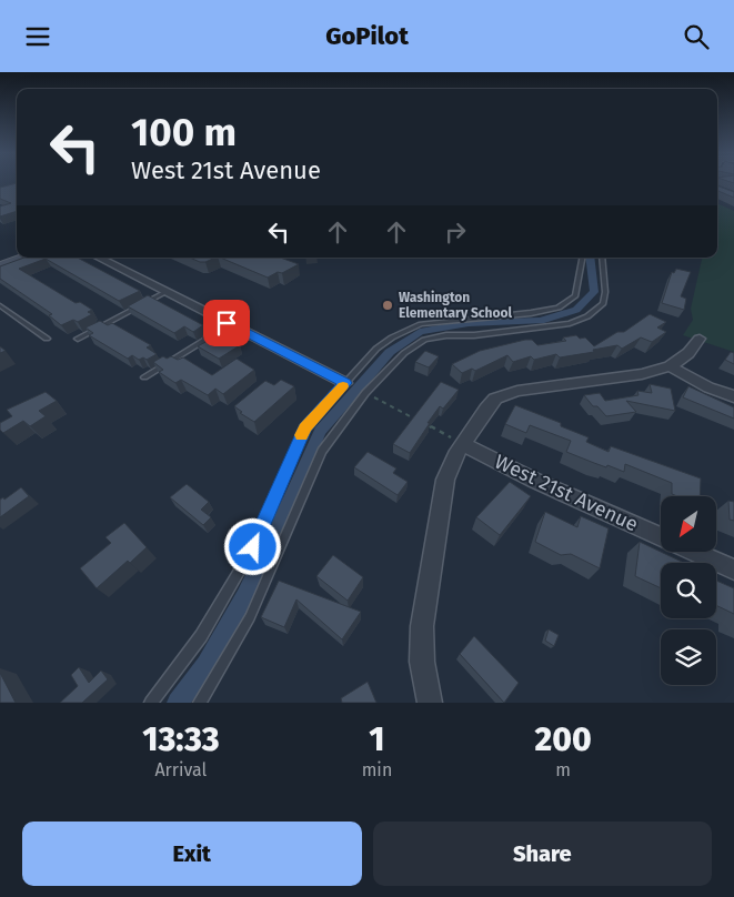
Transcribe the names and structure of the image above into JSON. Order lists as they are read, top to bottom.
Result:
{
  "streets": {
    "street": ["West 21st Avenue"]
  },
  "places": ["Washington Elementary School"],
  "north": "bottom left",
  "page": {
    "header": "GoPilot",
    "turn": ["100 m", "West 21st Avenue"],
    "eta": [
      "13:33",
      "Arrival",
      "1",
      "min",
      "200",
      "m"
    ],
    "buttons": ["Exit", "Share"]
  }
}
